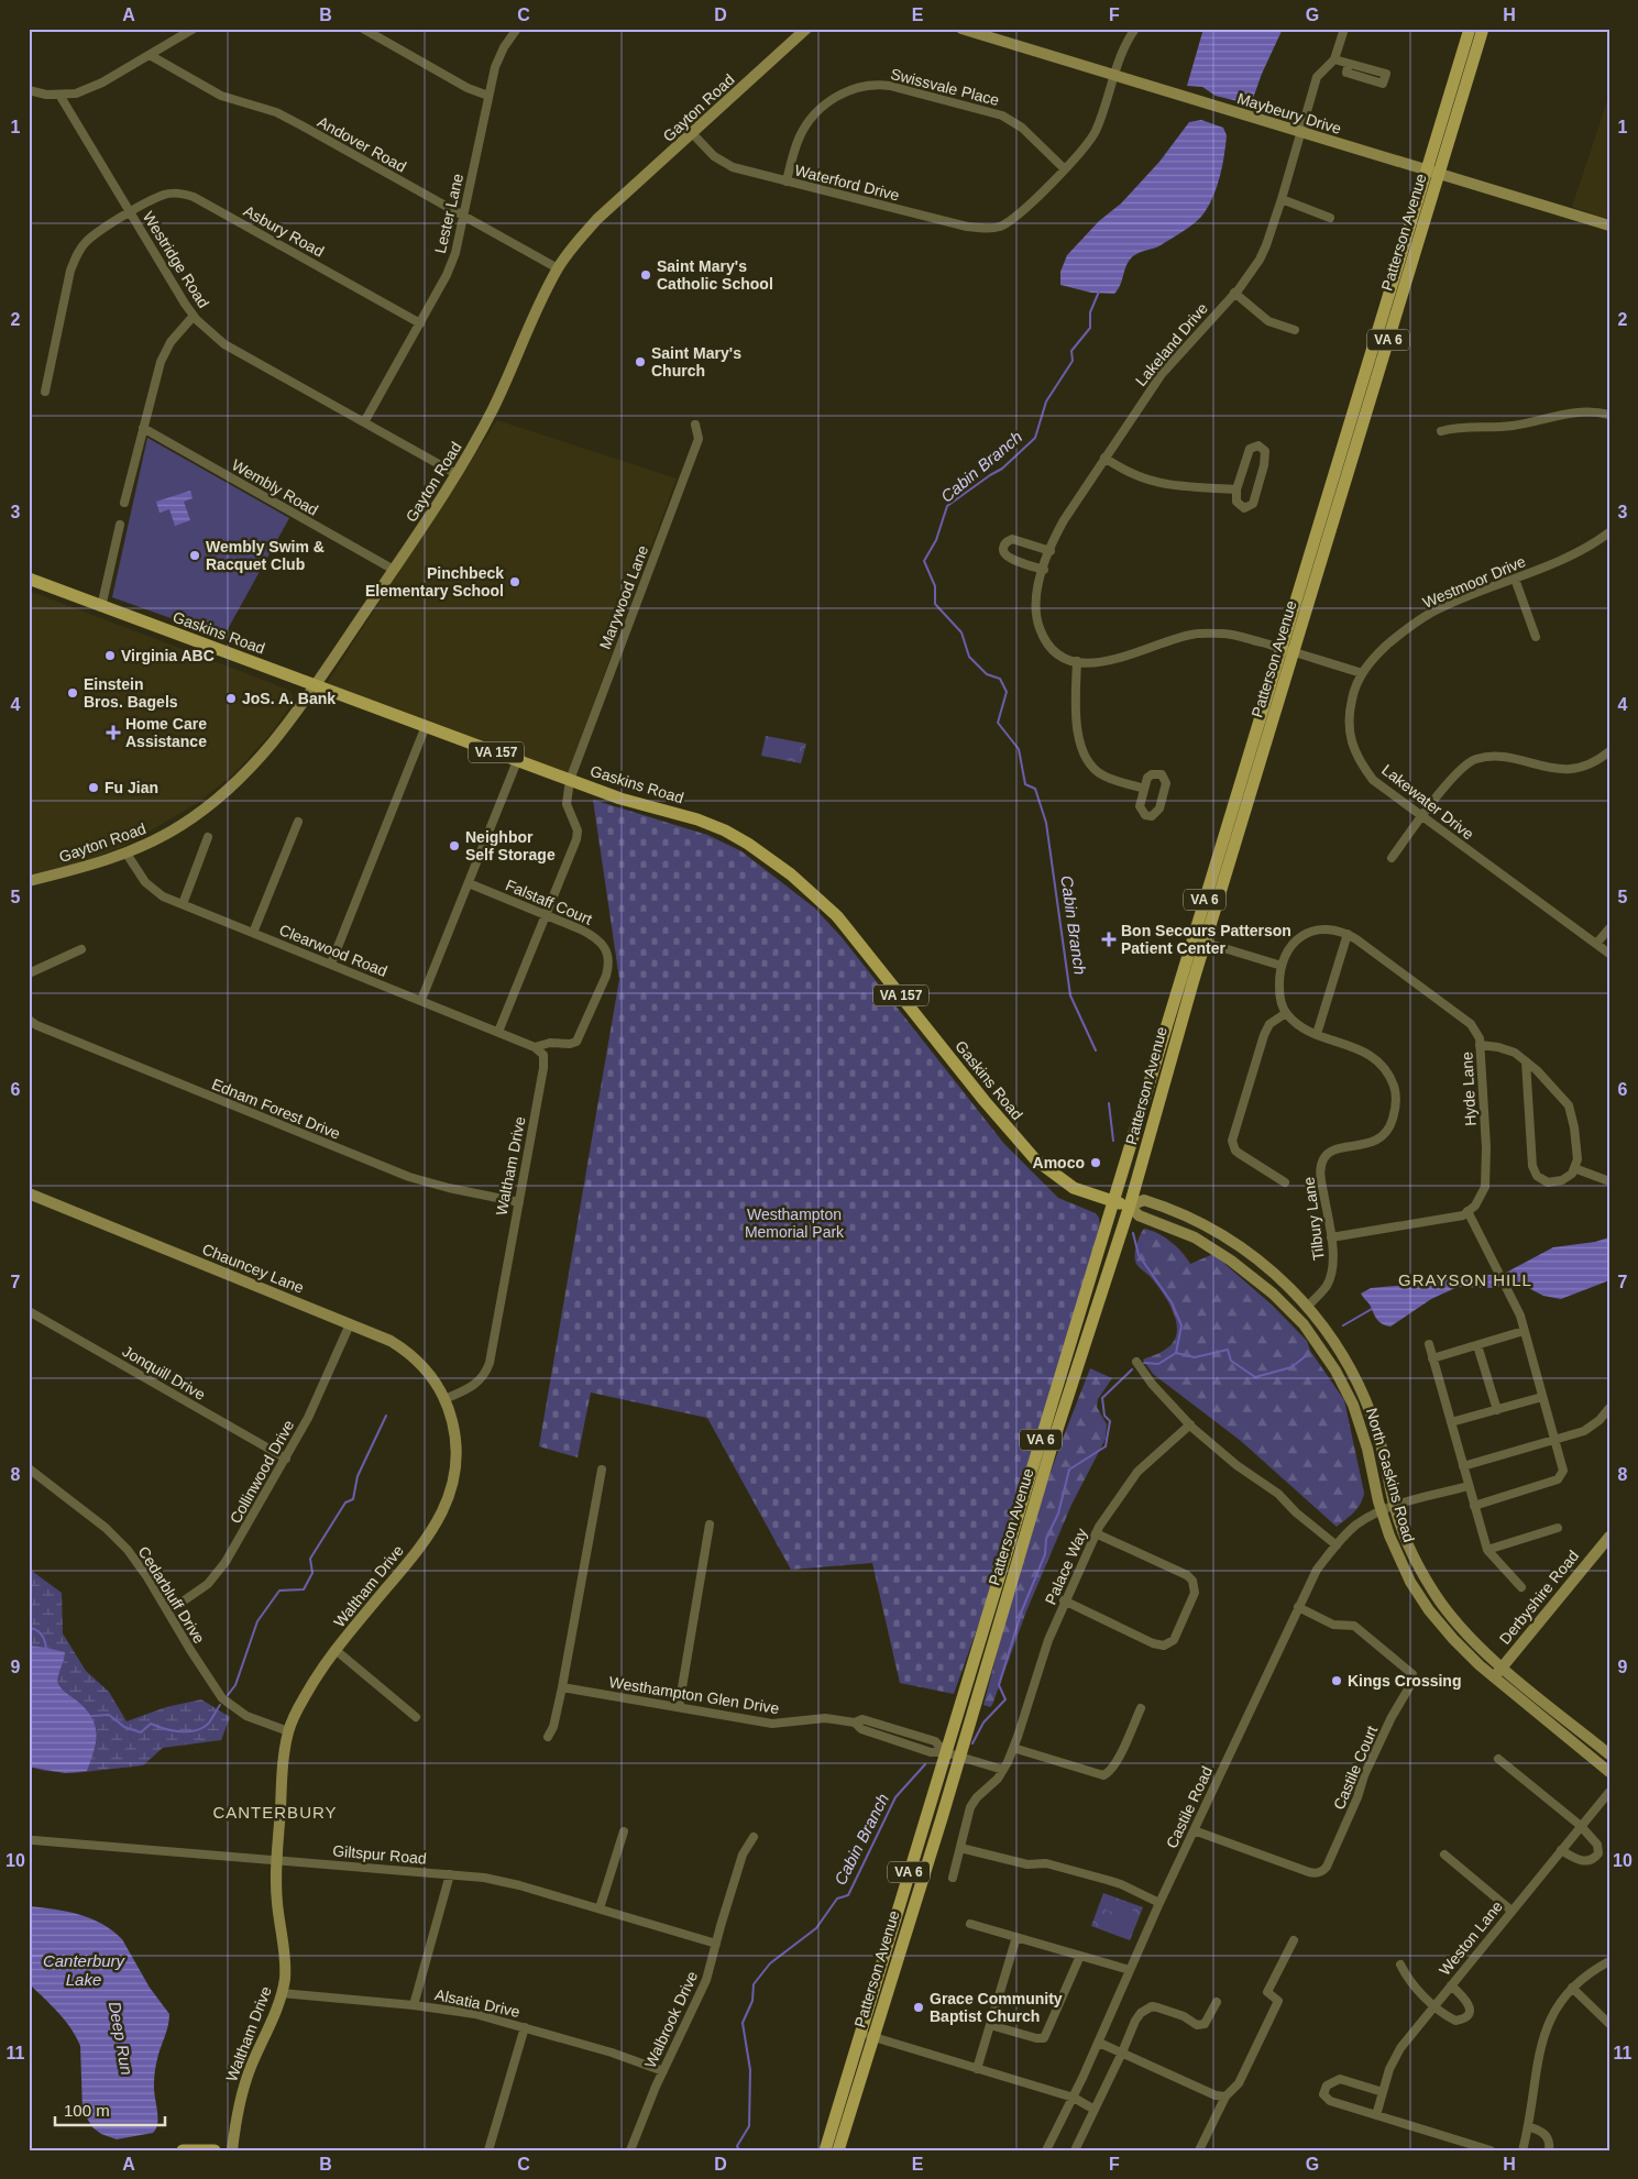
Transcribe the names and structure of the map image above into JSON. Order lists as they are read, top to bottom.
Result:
{
  "streets": {
    "main road": [
      "Patterson Avenue",
      "VA 6",
      "Gaskins Road",
      "VA 157",
      "North Gaskins Road"
    ],
    "street": [
      "Swissvale Place",
      "Gayton Road",
      "Maybeury Drive",
      "Andover Road",
      "Waterford Drive",
      "Lester Lane",
      "Asbury Road",
      "Westridge Road",
      "Lakeland Drive",
      "Wembly Road",
      "Westmoor Drive",
      "Marywood Lane",
      "Lakewater Drive",
      "Falstaff Court",
      "Clearwood Road",
      "Hyde Lane",
      "Ednam Forest Drive",
      "Waltham Drive",
      "Tilbury Lane",
      "Chauncey Lane",
      "Jonquill Drive",
      "Collinwood Drive",
      "Palace Way",
      "Cedarbluff Drive",
      "Derbyshire Road",
      "Westhampton Glen Drive",
      "Castile Court",
      "Castile Road",
      "Giltspur Road",
      "Weston Lane",
      "Alsatia Drive",
      "Walbrook Drive"
    ]
  },
  "crossings": [
    ["Swissvale Place", "Waterford Drive"],
    ["Gayton Road", "Andover Road"],
    ["Gayton Road", "Waterford Drive"],
    ["Gayton Road", "Westridge Road"],
    ["Gayton Road", "Wembly Road"],
    ["Gayton Road", "Gaskins Road"],
    ["Gayton Road", "Clearwood Road"],
    ["Maybeury Drive", "Patterson Avenue"],
    ["Maybeury Drive", "Lakeland Drive"],
    ["Andover Road", "Lester Lane"],
    ["Lester Lane", "Asbury Road"],
    ["Lester Lane", "Westridge Road"],
    ["Asbury Road", "Westridge Road"],
    ["Patterson Avenue", "Gaskins Road"],
    ["Patterson Avenue", "North Gaskins Road"],
    ["Patterson Avenue", "Westhampton Glen Drive"],
    ["Westmoor Drive", "Lakewater Drive"],
    ["Marywood Lane", "Gaskins Road"],
    ["Marywood Lane", "Falstaff Court"],
    ["Marywood Lane", "Clearwood Road"],
    ["Gaskins Road", "North Gaskins Road"],
    ["Falstaff Court", "Clearwood Road"],
    ["Clearwood Road", "Waltham Drive"],
    ["Ednam Forest Drive", "Waltham Drive"],
    ["Waltham Drive", "Chauncey Lane"],
    ["Waltham Drive", "Cedarbluff Drive"],
    ["Waltham Drive", "Giltspur Road"],
    ["Waltham Drive", "Alsatia Drive"],
    ["Tilbury Lane", "North Gaskins Road"],
    ["Chauncey Lane", "Collinwood Drive"],
    ["Jonquill Drive", "Collinwood Drive"],
    ["Collinwood Drive", "Cedarbluff Drive"],
    ["North Gaskins Road", "Derbyshire Road"],
    ["North Gaskins Road", "Castile Road"],
    ["Castile Court", "Castile Road"],
    ["Giltspur Road", "Walbrook Drive"],
    ["Alsatia Drive", "Walbrook Drive"]
  ],
  "districts": ["GRAYSON HILL", "CANTERBURY"],
  "water": ["Cabin Branch", "Canterbury Lake", "Deep Run"],
  "parks": ["Westhampton Memorial Park"],
  "places": {
    "other": [
      "Saint Mary's Catholic School",
      "Saint Mary's Church",
      "Wembly Swim & Racquet Club",
      "Pinchbeck Elementary School",
      "Virginia ABC",
      "Einstein Bros. Bagels",
      "JoS. A. Bank",
      "Fu Jian",
      "Neighbor Self Storage",
      "Amoco",
      "Kings Crossing",
      "Grace Community Baptist Church"
    ],
    "health": ["Home Care Assistance", "Bon Secours Patterson Patient Center"]
  },
  "scale_bar": "100 m",
  "grid": {
    "columns": [
      "A",
      "B",
      "C",
      "D",
      "E",
      "F",
      "G",
      "H"
    ],
    "rows": [
      "1",
      "2",
      "3",
      "4",
      "5",
      "6",
      "7",
      "8",
      "9",
      "10",
      "11"
    ]
  }
}
